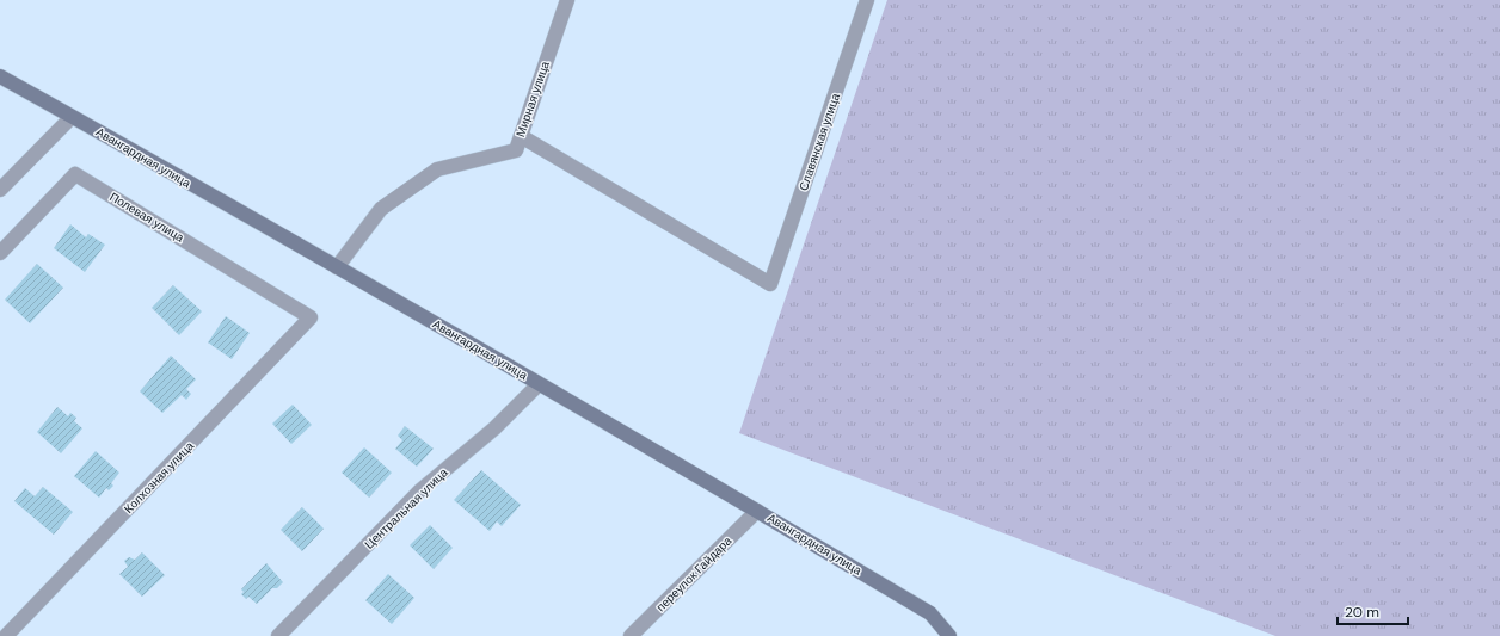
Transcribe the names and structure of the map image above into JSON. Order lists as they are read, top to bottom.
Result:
{
  "streets": {
    "main road": ["Авангардная улица"],
    "street": [
      "Мирная улица",
      "Славянская улица",
      "Полевая улица",
      "Колхозная улица",
      "Центральная улица",
      "переулок Гайдара"
    ]
  },
  "crossings": [
    ["Мирная улица", "Славянская улица"],
    ["Мирная улица", "Авангардная улица"],
    ["Авангардная улица", "Центральная улица"],
    ["Авангардная улица", "переулок Гайдара"],
    ["Полевая улица", "Колхозная улица"]
  ],
  "scale_bar": "20 m"
}
